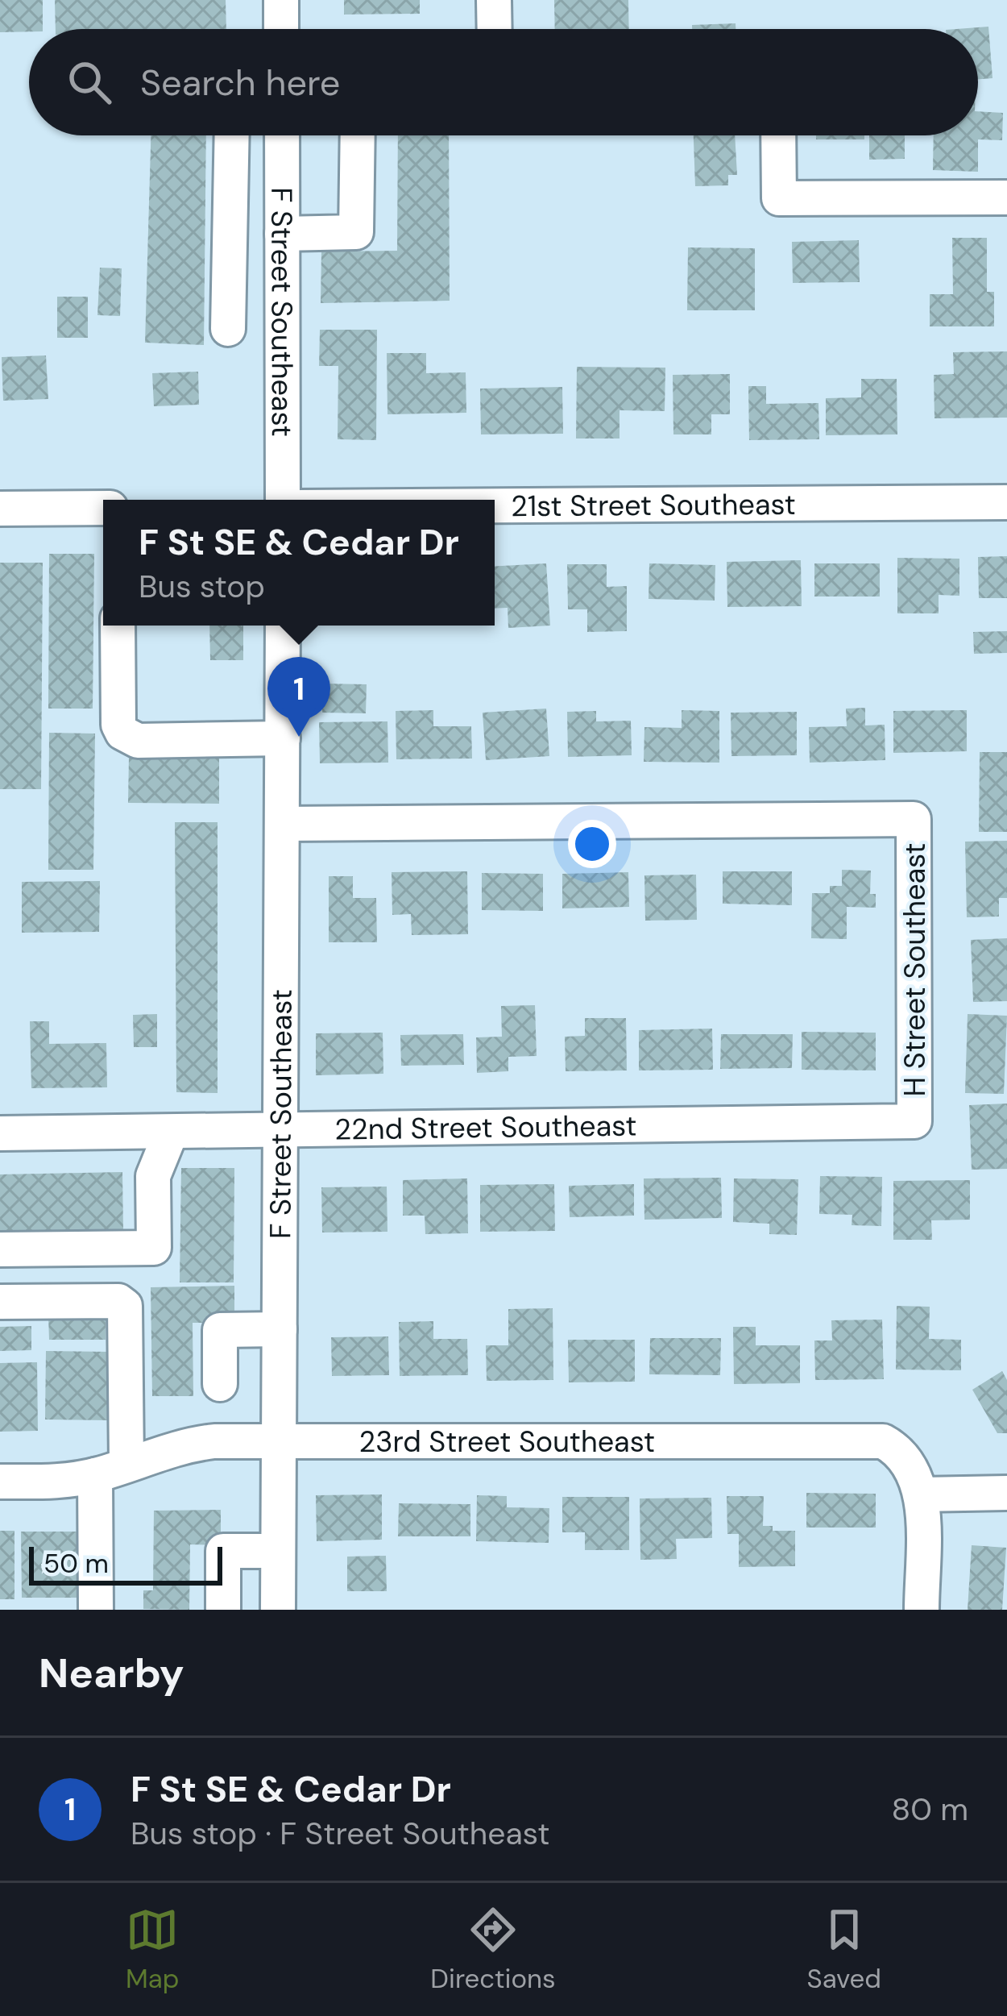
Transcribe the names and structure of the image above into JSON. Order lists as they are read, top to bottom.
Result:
{
  "streets": {
    "street": [
      "F Street Southeast",
      "21st Street Southeast",
      "H Street Southeast",
      "22nd Street Southeast",
      "23rd Street Southeast"
    ]
  },
  "crossings": [
    ["F Street Southeast", "H Street Southeast"],
    ["F Street Southeast", "22nd Street Southeast"],
    ["F Street Southeast", "23rd Street Southeast"],
    ["H Street Southeast", "22nd Street Southeast"]
  ],
  "scale_bar": "50 m",
  "page": {
    "search": "Search here",
    "popup": ["F St SE & Cedar Dr", "Bus stop"],
    "pins": "1",
    "scale": "50 m",
    "heading": "Nearby",
    "list": [
      {
        "mark": "1",
        "name": "F St SE & Cedar Dr",
        "note": "Bus stop · F Street Southeast",
        "value": "80 m"
      }
    ],
    "nav": ["Map", "Directions", "Saved"]
  }
}
